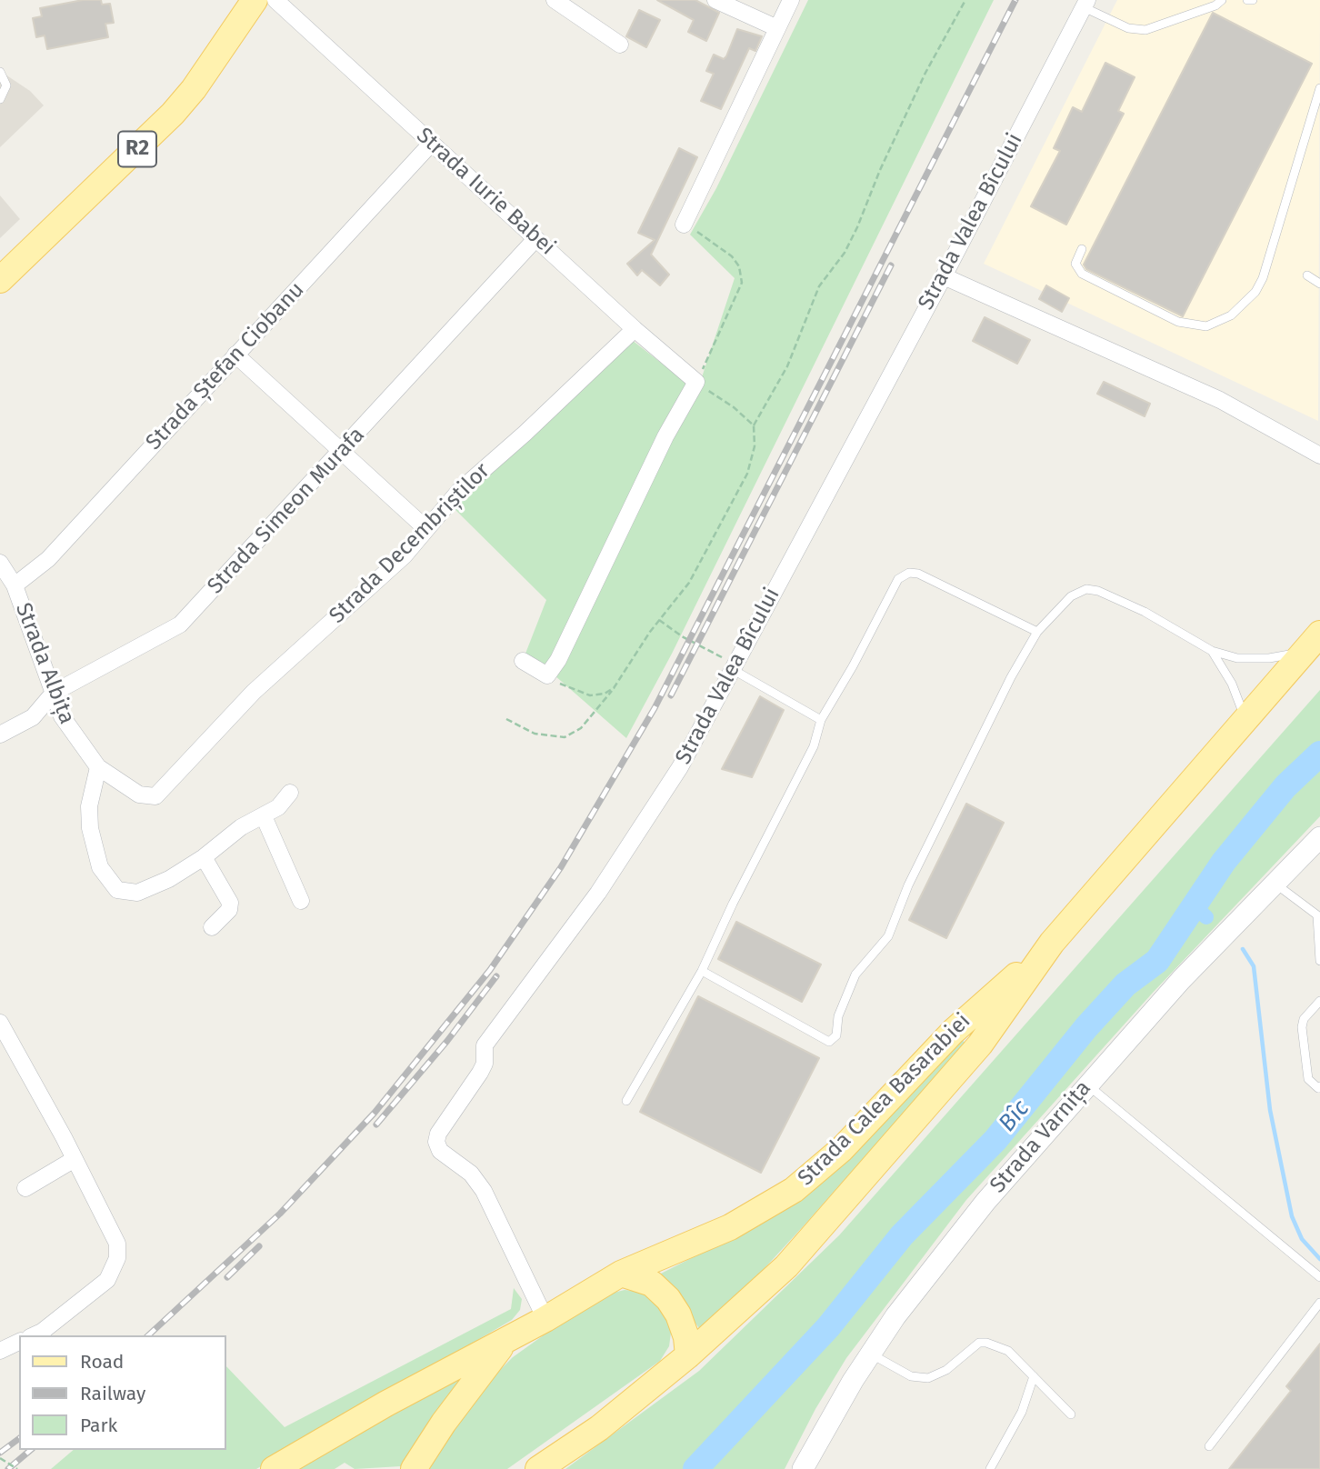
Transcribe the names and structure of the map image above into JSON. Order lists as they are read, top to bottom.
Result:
{
  "streets": {
    "main road": ["R2", "Strada Calea Basarabiei"],
    "street": [
      "Strada Iurie Babei",
      "Strada Valea Bîcului",
      "Strada Ștefan Ciobanu",
      "Strada Simeon Murafa",
      "Strada Decembriștilor",
      "Strada Albița",
      "Strada Varnița"
    ]
  },
  "crossings": [
    ["Strada Iurie Babei", "Strada Ștefan Ciobanu"],
    ["Strada Iurie Babei", "Strada Simeon Murafa"],
    ["Strada Iurie Babei", "Strada Decembriștilor"],
    ["Strada Valea Bîcului", "Strada Calea Basarabiei"],
    ["Strada Ștefan Ciobanu", "Strada Albița"],
    ["Strada Simeon Murafa", "Strada Albița"],
    ["Strada Decembriștilor", "Strada Albița"]
  ],
  "water": ["Bîc"],
  "legend": ["Road", "Railway", "Park"]
}
